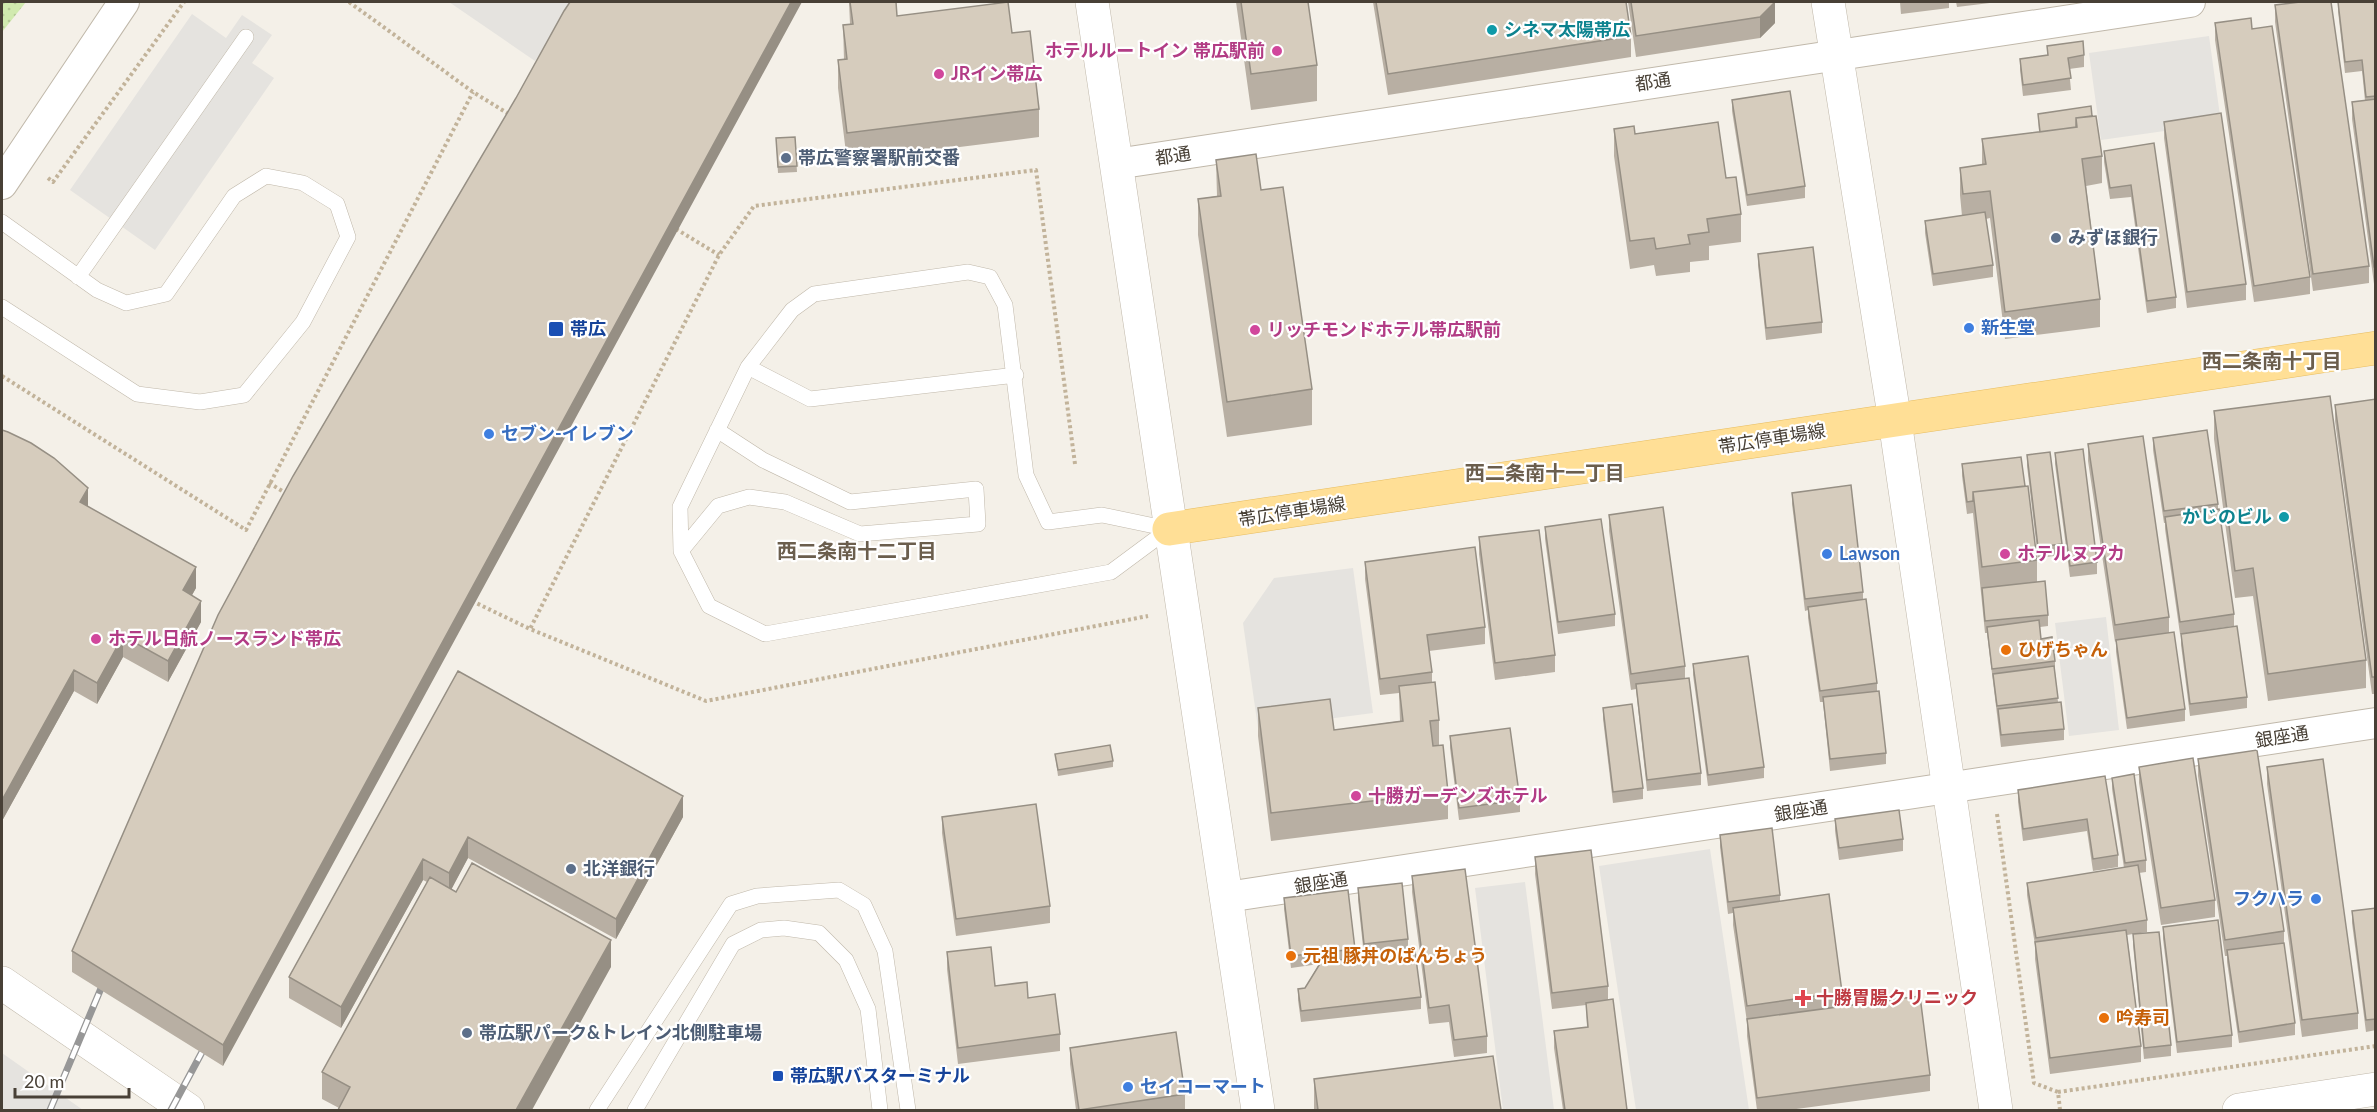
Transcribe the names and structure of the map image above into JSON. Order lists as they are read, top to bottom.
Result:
{
  "streets": {
    "main road": ["帯広停車場線"],
    "street": ["都通", "銀座通"]
  },
  "districts": ["西二条南十丁目", "西二条南十一丁目", "西二条南十二丁目"],
  "places": {
    "other": [
      "シネマ太陽帯広",
      "ホテルルートイン 帯広駅前",
      "JRイン帯広",
      "帯広警察署駅前交番",
      "みずほ銀行",
      "新生堂",
      "リッチモンドホテル帯広駅前",
      "セブン-イレブン",
      "かじのビル",
      "Lawson",
      "ホテルヌプカ",
      "ホテル日航ノースランド帯広",
      "ひげちゃん",
      "十勝ガーデンズホテル",
      "北洋銀行",
      "フクハラ",
      "元祖 豚丼のぱんちょう",
      "吟寿司",
      "帯広駅パーク&トレイン北側駐車場",
      "セイコーマート"
    ],
    "transit": ["帯広", "帯広駅バスターミナル"],
    "health": ["十勝胃腸クリニック"]
  },
  "scale_bar": "20 m"
}
